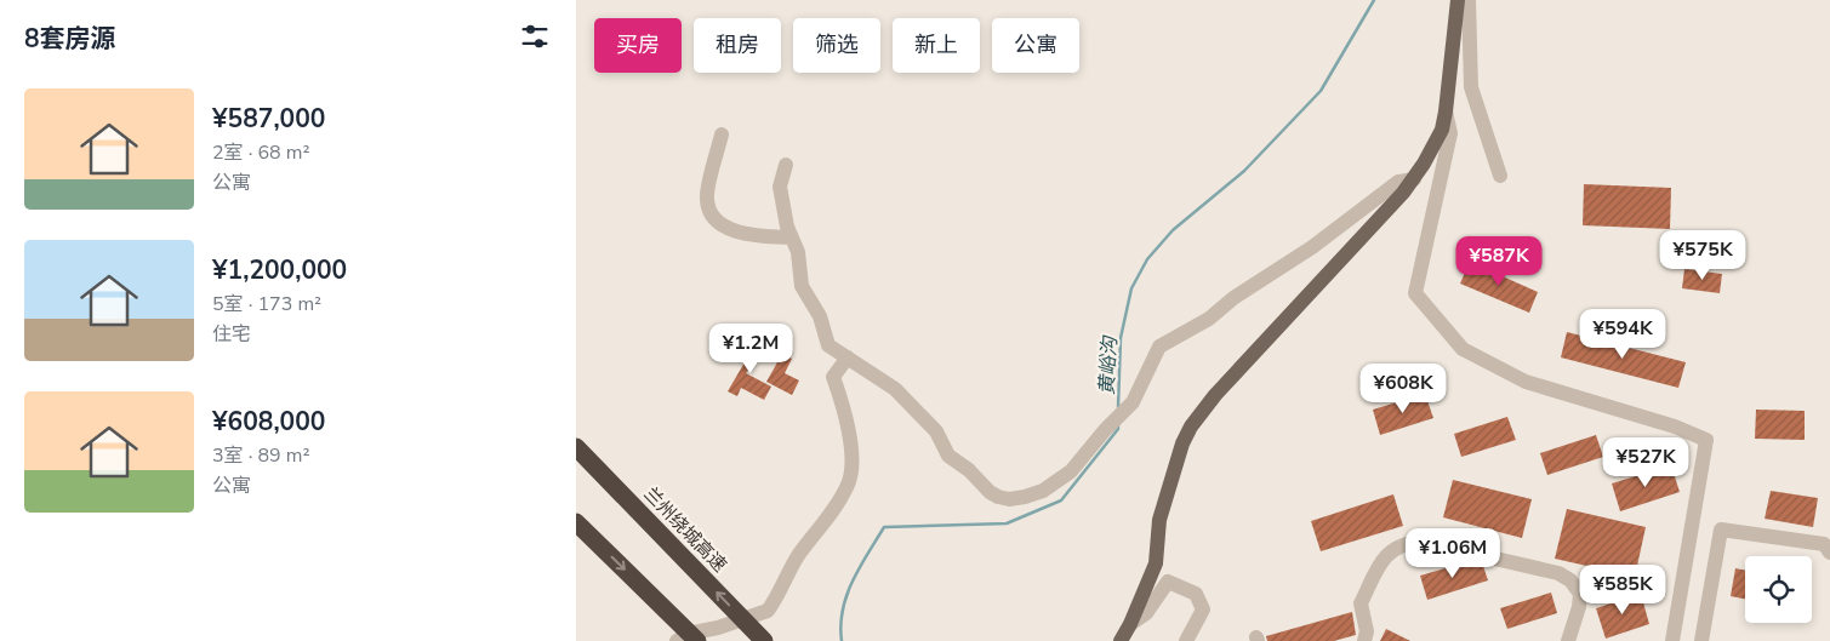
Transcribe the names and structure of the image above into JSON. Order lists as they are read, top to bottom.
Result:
{
  "streets": {
    "highway": ["兰州绕城高速"]
  },
  "water": ["黄峪沟"],
  "page": {
    "heading": "8套房源",
    "chip": [
      "买房",
      "租房",
      "筛选",
      "新上",
      "公寓"
    ],
    "list": [
      {
        "name": "¥587,000",
        "note": "2室 · 68 m² · 公寓"
      },
      {
        "name": "¥1,200,000",
        "note": "5室 · 173 m² · 住宅"
      },
      {
        "name": "¥608,000",
        "note": "3室 · 89 m² · 公寓"
      }
    ],
    "price": [
      "¥575K",
      "¥587K",
      "¥594K",
      "¥1.2M",
      "¥608K",
      "¥527K",
      "¥1.06M",
      "¥585K"
    ]
  }
}
